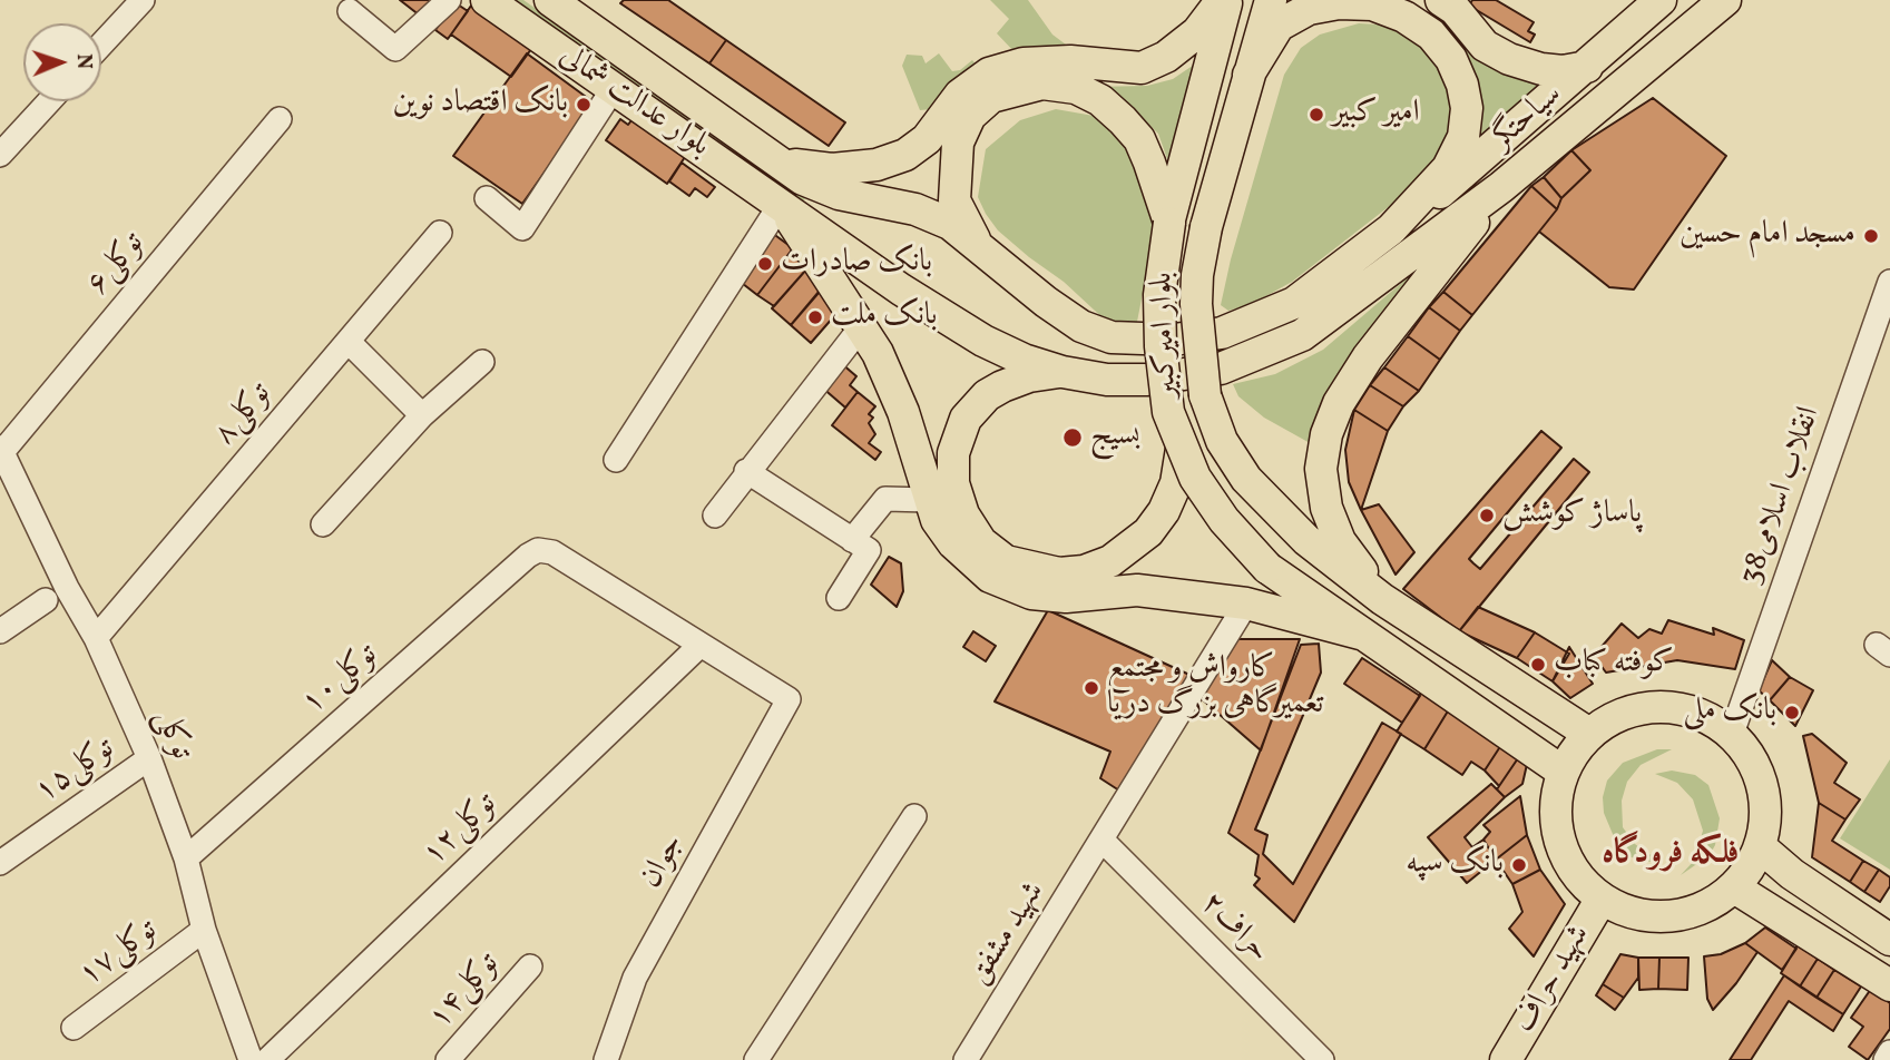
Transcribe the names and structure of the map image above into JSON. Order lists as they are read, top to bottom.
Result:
{
  "streets": {
    "main road": [
      "بلوار عدالت شمالی",
      "سیاحتگر",
      "بلوار امیرکبیر",
      "شهید حراف"
    ],
    "street": [
      "توکلی۶",
      "توکلی۸",
      "38انقلاب اسلامی",
      "۱۰توکلی",
      "توکلی",
      "توکلی۱۵",
      "توکلی۱۲",
      "جوان",
      "حراف۲",
      "شهید مشفق",
      "توکلی۱۷",
      "توکلی۱۴"
    ]
  },
  "crossings": [
    ["بلوار عدالت شمالی", "سیاحتگر"],
    ["توکلی۶", "توکلی"],
    ["بلوار امیرکبیر", "38انقلاب اسلامی"],
    ["بلوار امیرکبیر", "شهید حراف"],
    ["توکلی۸", "توکلی"],
    ["38انقلاب اسلامی", "شهید حراف"],
    ["۱۰توکلی", "توکلی"],
    ["۱۰توکلی", "توکلی۱۲"],
    ["۱۰توکلی", "جوان"],
    ["توکلی", "توکلی۱۵"],
    ["توکلی", "توکلی۱۷"],
    ["توکلی۱۲", "جوان"],
    ["حراف۲", "شهید مشفق"]
  ],
  "districts": ["فلکه فرودگاه"],
  "places": [
    "بانک اقتصاد نوین",
    "امیر کبیر",
    "مسجد امام حسین",
    "بانک صادرات",
    "بانک ملت",
    "بسیج",
    "پاساژ کوشش",
    "کوفته کباب",
    "کارواش و مجتمع تعمیرگاهی بزرگ دریا",
    "بانک ملی",
    "بانک سپه"
  ],
  "north": "right"
}
